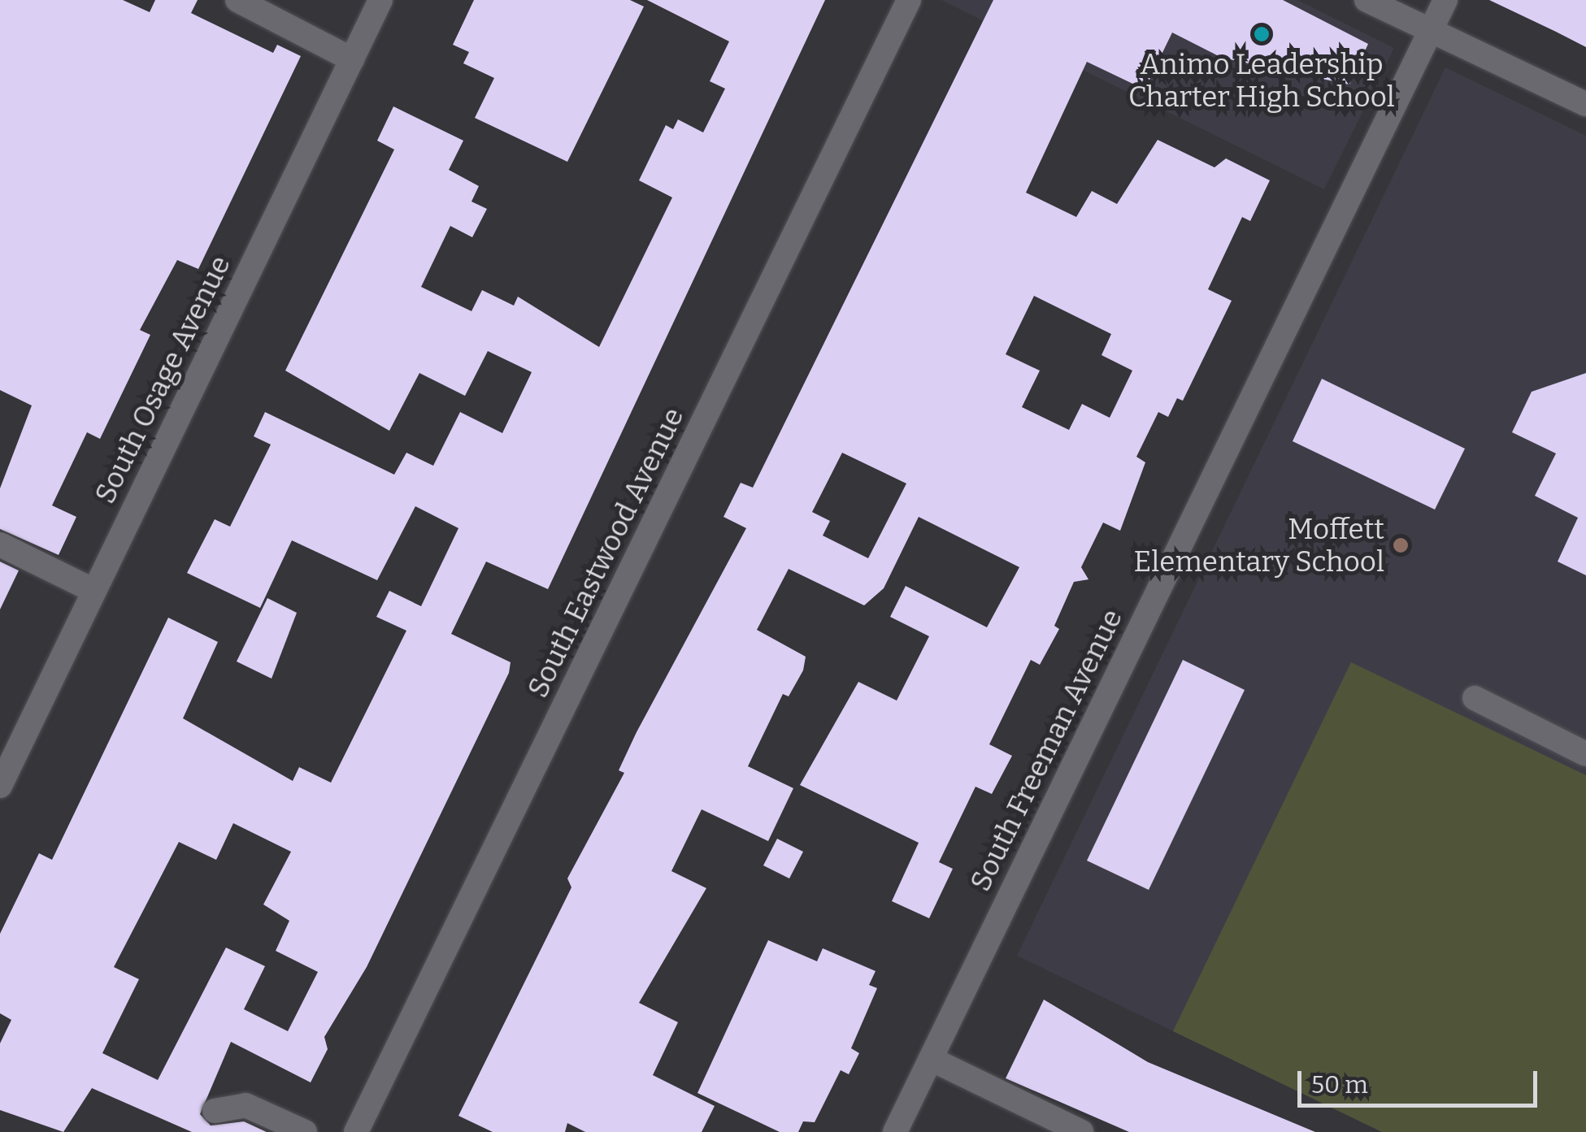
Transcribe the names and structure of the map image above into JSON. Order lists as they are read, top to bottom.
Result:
{
  "streets": {
    "street": ["South Osage Avenue", "South Eastwood Avenue", "South Freeman Avenue"]
  },
  "places": ["Animo Leadership Charter High School", "Moffett Elementary School"],
  "scale_bar": "50 m"
}
